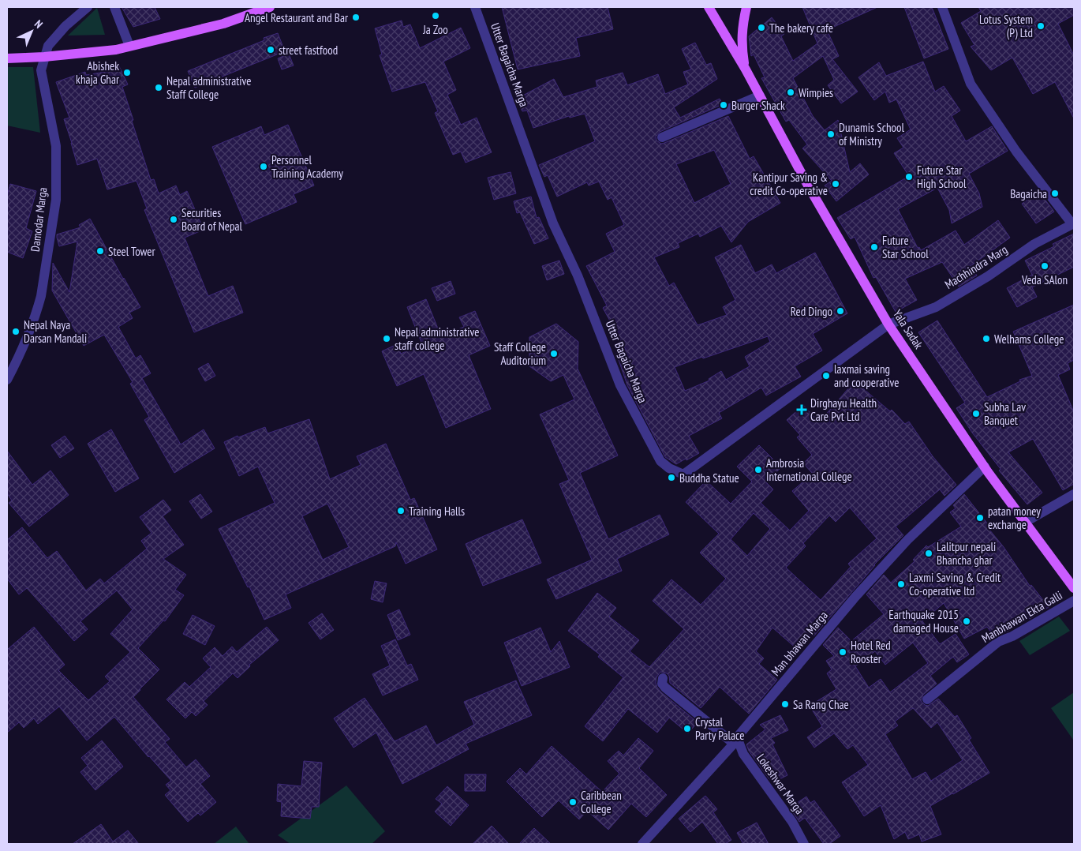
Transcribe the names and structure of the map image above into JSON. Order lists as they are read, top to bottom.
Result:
{
  "streets": {
    "main road": ["Yala Sadak"],
    "street": [
      "Utter Bagaicha Marga",
      "Damodar Marga",
      "Machhindra Marg",
      "Manbhawan Ekta Galli",
      "Man bhawan Marga",
      "Lokeshwar Marga"
    ]
  },
  "crossings": [
    ["Utter Bagaicha Marga", "Machhindra Marg"],
    ["Utter Bagaicha Marga", "Yala Sadak"],
    ["Machhindra Marg", "Yala Sadak"],
    ["Yala Sadak", "Man bhawan Marga"],
    ["Man bhawan Marga", "Lokeshwar Marga"]
  ],
  "places": {
    "other": [
      "Ja Zoo",
      "Angel Restaurant and Bar",
      "Lotus System (P) Ltd",
      "The bakery cafe",
      "street fastfood",
      "Abishek khaja Ghar",
      "Nepal administrative Staff College",
      "Wimpies",
      "Burger Shack",
      "Dunamis School of Ministry",
      "Personnel Training Academy",
      "Future Star High School",
      "Kantipur Saving & credit Co-operative",
      "Bagaicha",
      "Securities Board of Nepal",
      "Future Star School",
      "Steel Tower",
      "Veda SAlon",
      "Red Dingo",
      "Nepal Naya Darsan Mandali",
      "Nepal administrative staff college",
      "Welhams College",
      "Staff College Auditorium",
      "laxmai saving and cooperative",
      "Subha Lav Banquet",
      "Ambrosia International College",
      "Buddha Statue",
      "Training Halls",
      "patan money exchange",
      "Lalitpur nepali Bhancha ghar",
      "Laxmi Saving & Credit Co-operative ltd",
      "Earthquake 2015 damaged House",
      "Hotel Red Rooster",
      "Sa Rang Chae",
      "Crystal Party Palace",
      "Caribbean College"
    ],
    "health": ["Dirghayu Health Care Pvt Ltd"]
  },
  "north": "top right"
}
